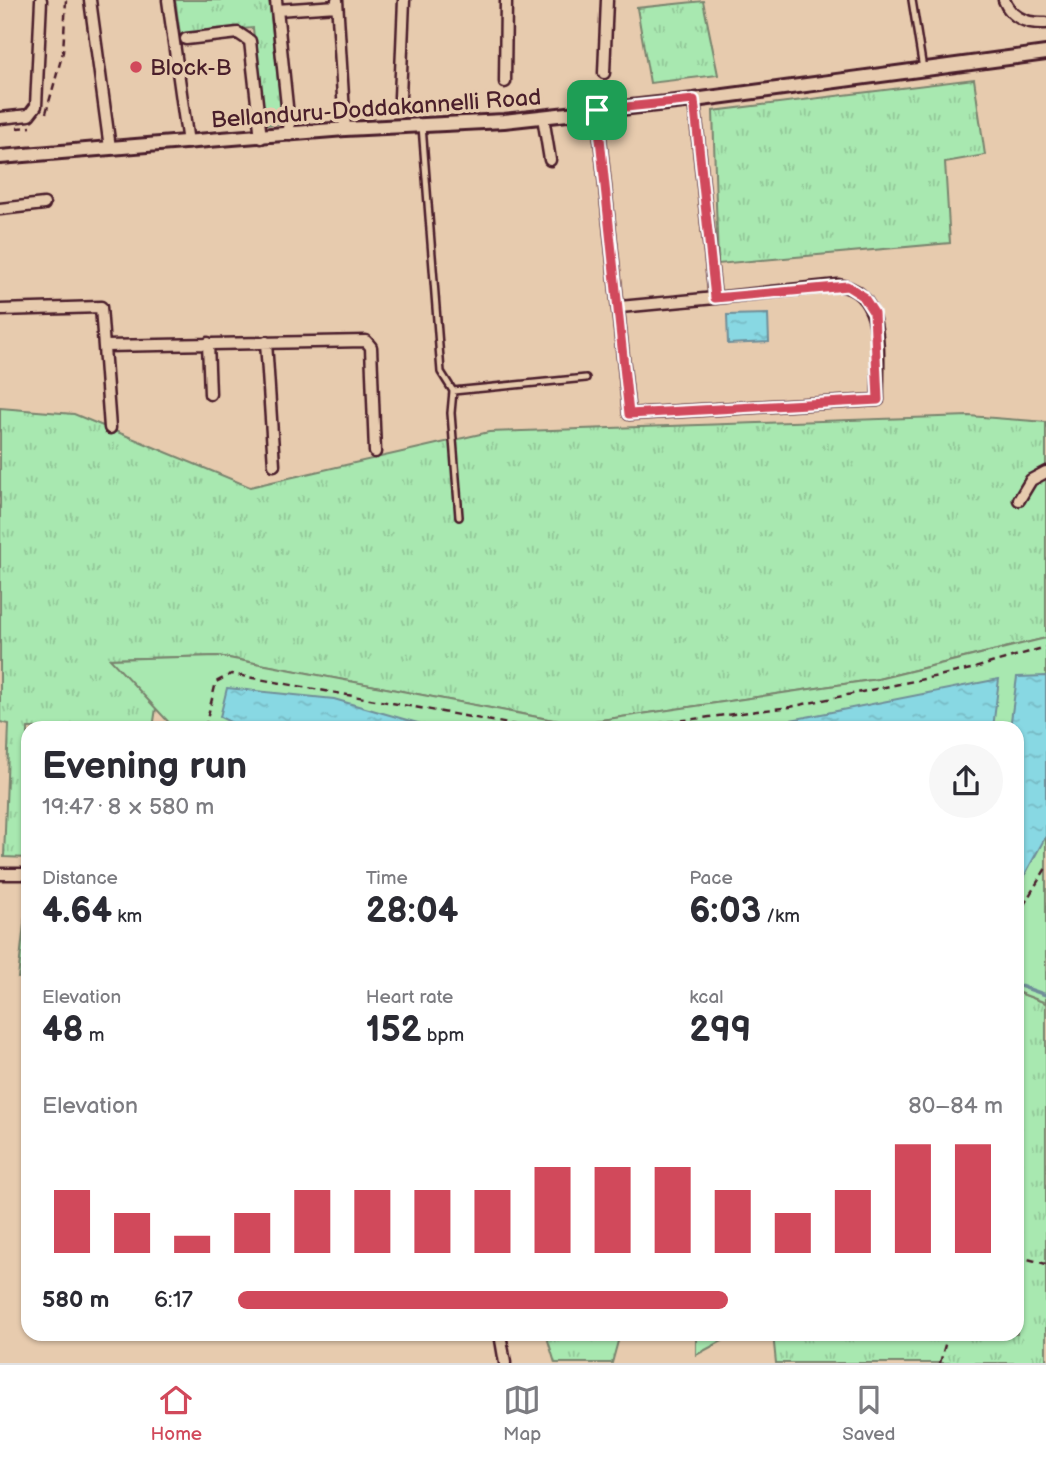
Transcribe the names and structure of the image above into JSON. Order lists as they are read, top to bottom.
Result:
{
  "streets": {
    "street": ["Bellanduru-Doddakannelli Road"]
  },
  "places": ["Block-B"],
  "page": {
    "heading": ["Evening run", "19:47 · 8 × 580 m"],
    "stats": [
      ["Distance", "4.64 km"],
      ["Time", "28:04"],
      ["Pace", "6:03 /km"],
      ["Elevation", "48 m"],
      ["Heart rate", "152 bpm"],
      ["kcal", "299"]
    ],
    "chart": ["Elevation", "80–84 m"],
    "list": [
      {
        "name": "580 m",
        "note": "6:17"
      }
    ],
    "tabs": ["Home", "Map", "Saved"]
  }
}
